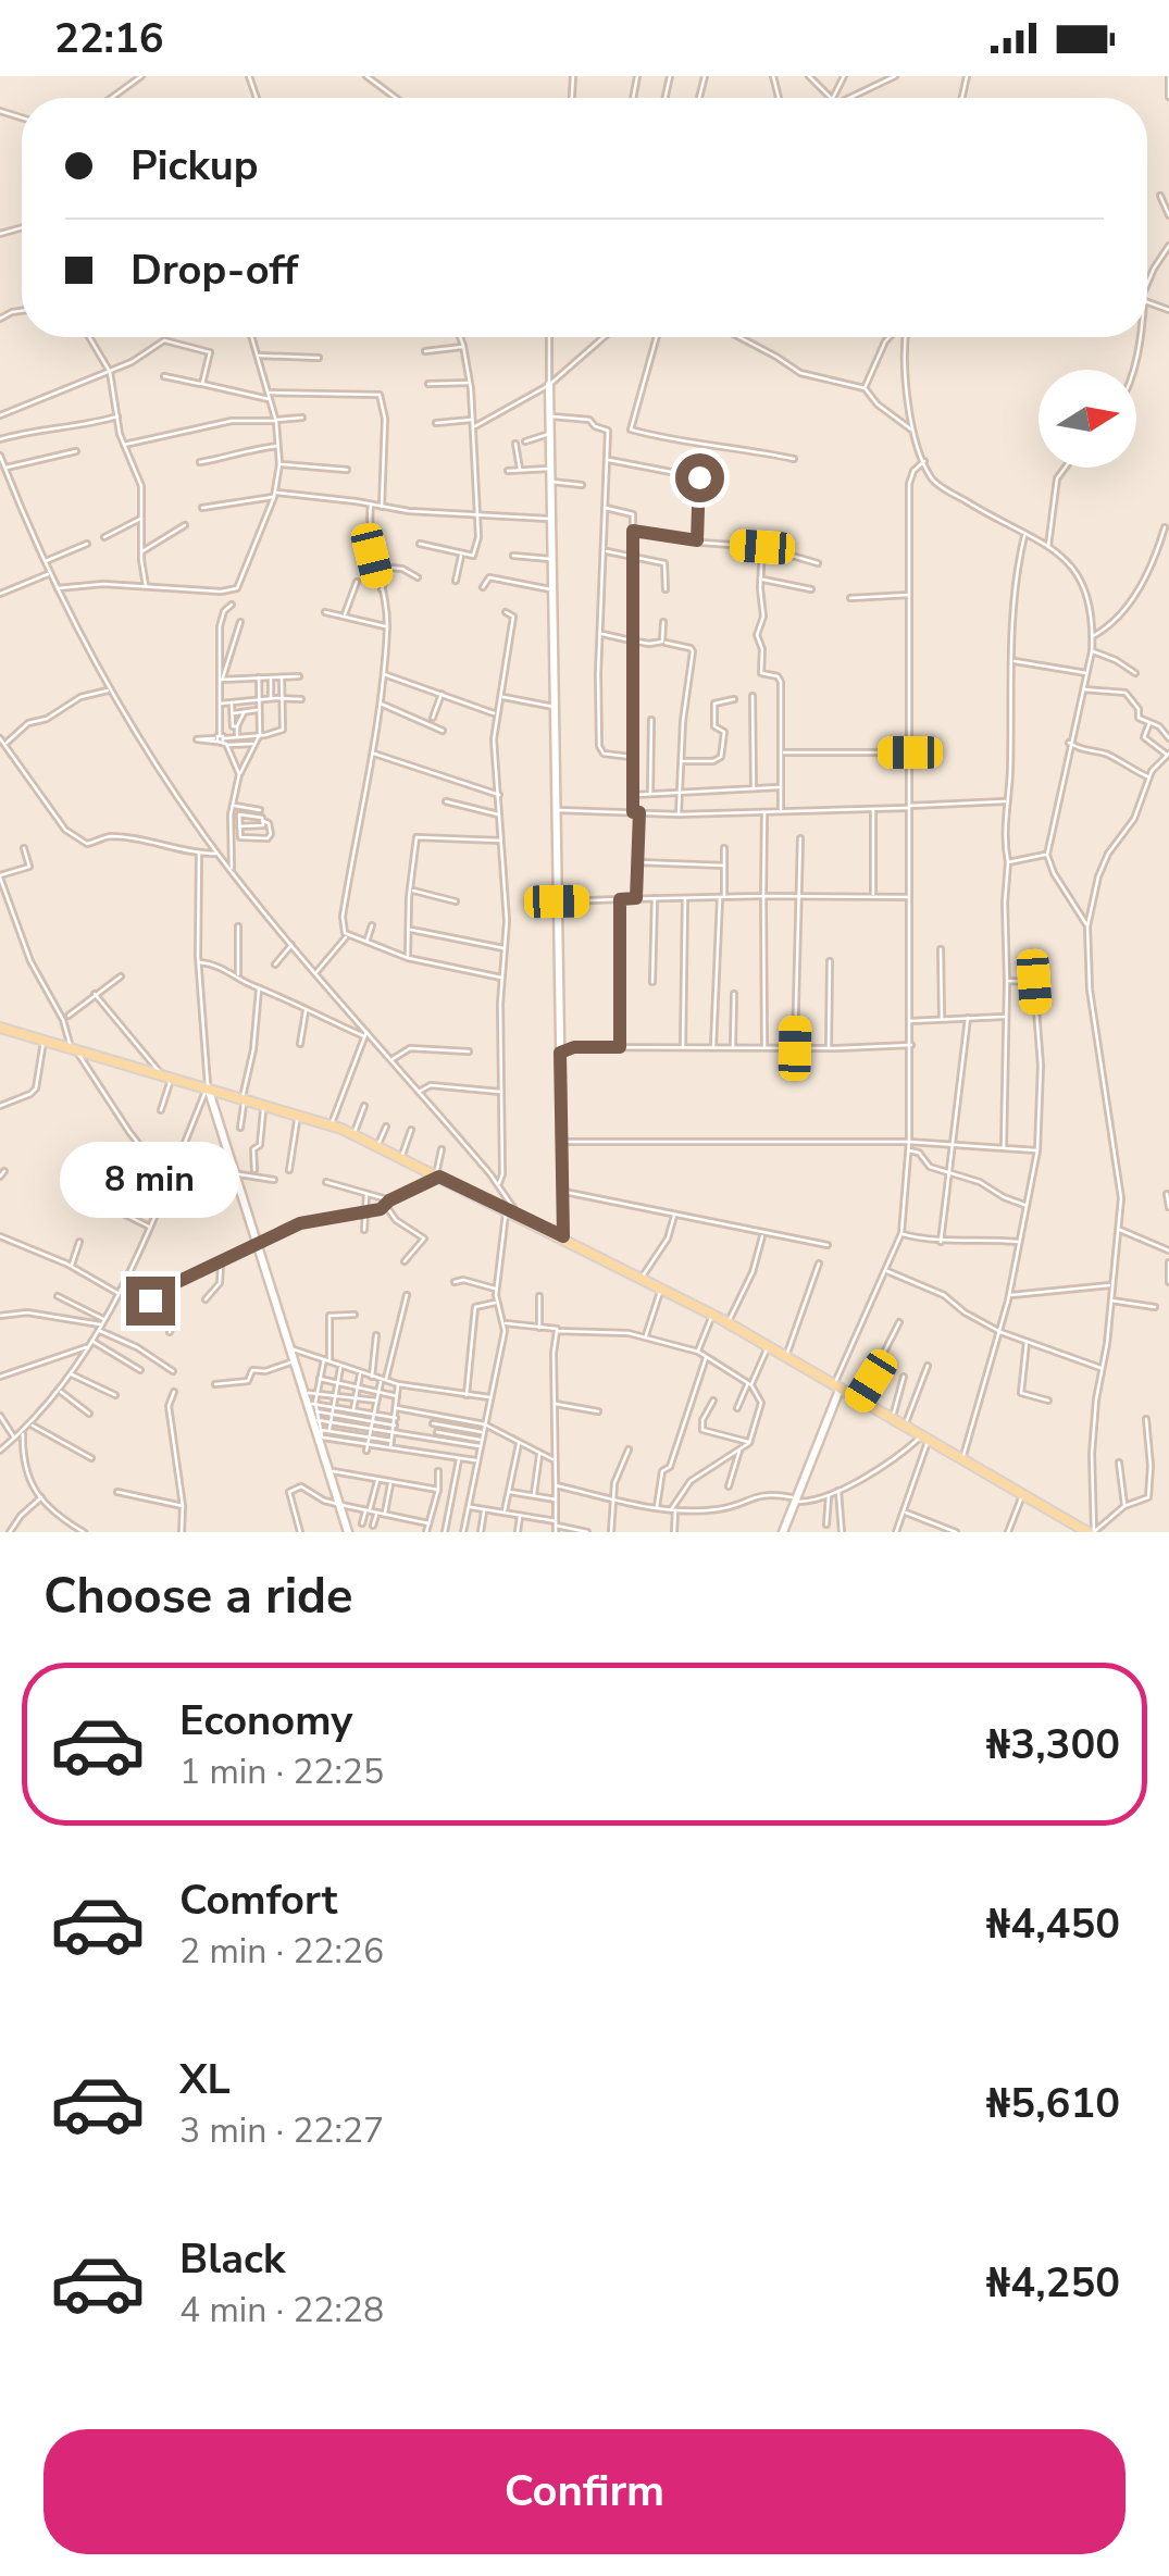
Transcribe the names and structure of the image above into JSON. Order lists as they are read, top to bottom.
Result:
{
  "north": "right",
  "page": {
    "status": "22:16",
    "banner": ["Pickup", "Drop-off"],
    "bubble": "8 min",
    "heading": "Choose a ride",
    "list": [
      {
        "name": "Economy",
        "note": "1 min · 22:25",
        "value": "₦3,300"
      },
      {
        "name": "Comfort",
        "note": "2 min · 22:26",
        "value": "₦4,450"
      },
      {
        "name": "XL",
        "note": "3 min · 22:27",
        "value": "₦5,610"
      },
      {
        "name": "Black",
        "note": "4 min · 22:28",
        "value": "₦4,250"
      }
    ],
    "buttons": "Confirm"
  }
}
